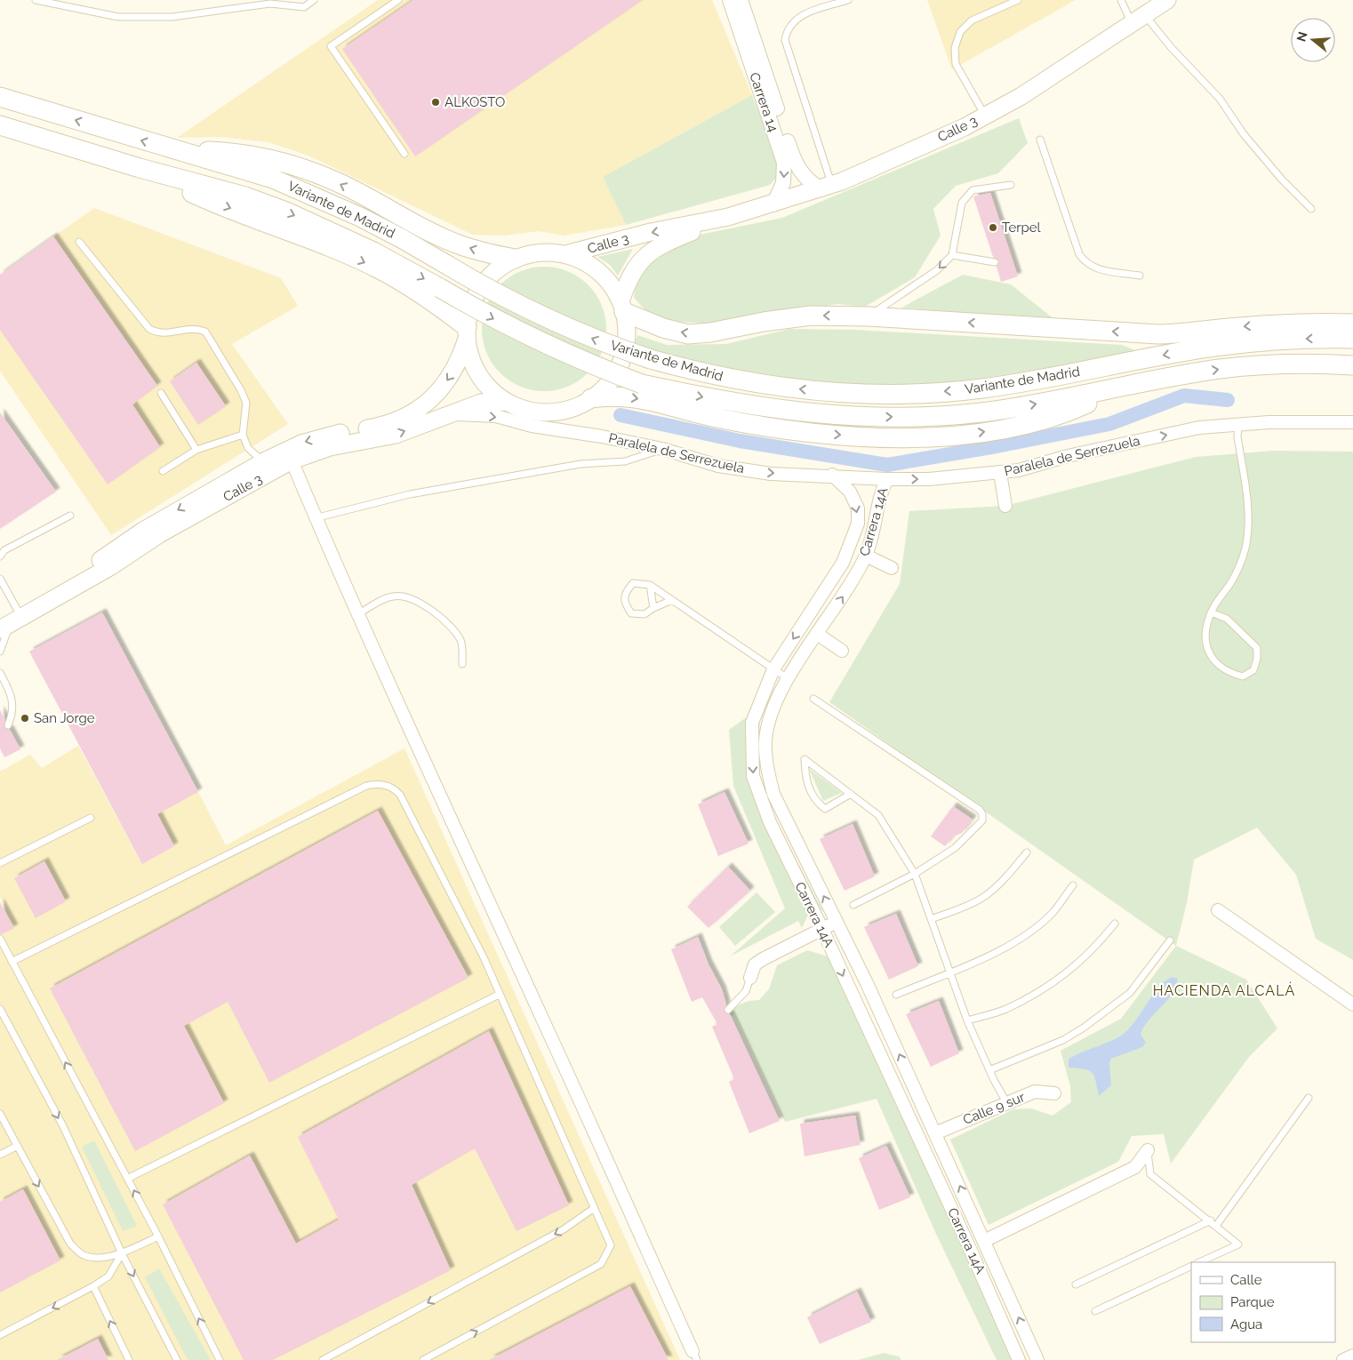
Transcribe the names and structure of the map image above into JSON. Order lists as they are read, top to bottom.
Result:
{
  "streets": {
    "main road": ["Calle 3", "Variante de Madrid"],
    "street": [
      "Carrera 14",
      "Paralela de Serrezuela",
      "Carrera 14A",
      "Calle 9 sur"
    ]
  },
  "crossings": [
    ["Carrera 14", "Calle 3"],
    ["Calle 3", "Paralela de Serrezuela"],
    ["Paralela de Serrezuela", "Carrera 14A"],
    ["Carrera 14A", "Calle 9 sur"]
  ],
  "one_way": ["Paralela de Serrezuela"],
  "districts": ["HACIENDA ALCALÁ"],
  "places": ["ALKOSTO", "Terpel", "San Jorge"],
  "legend": ["Calle", "Parque", "Agua"],
  "north": "left"
}
